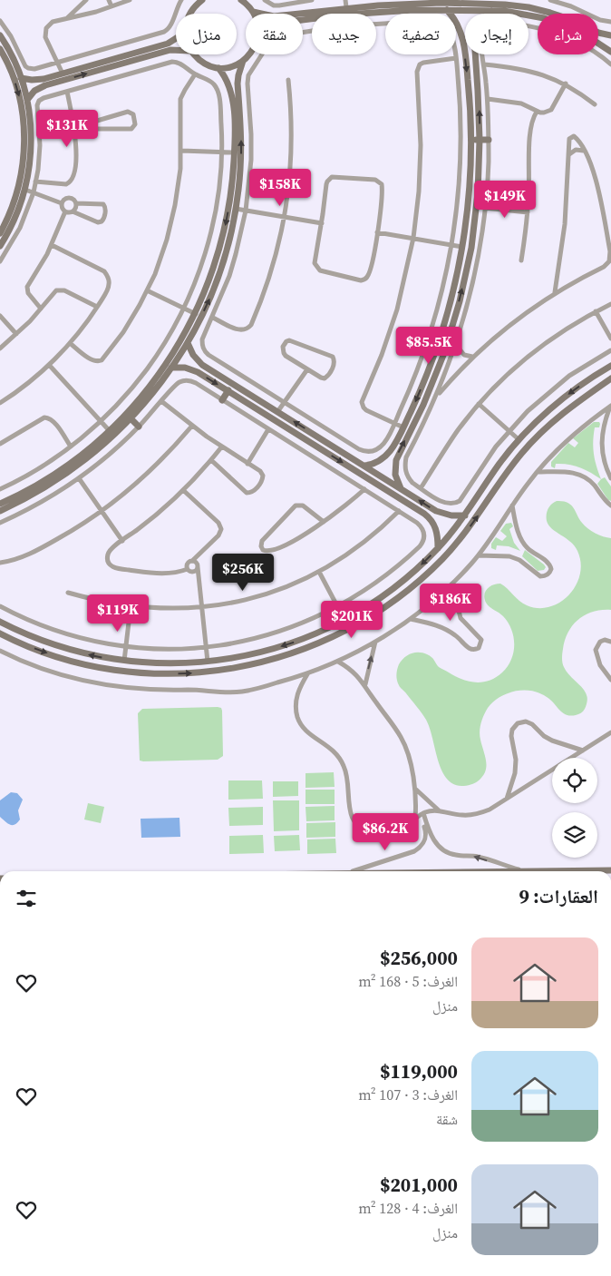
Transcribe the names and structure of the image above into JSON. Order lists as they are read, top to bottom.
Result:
{
  "page": {
    "chip": [
      "شراء",
      "إيجار",
      "تصفية",
      "جديد",
      "شقة",
      "منزل"
    ],
    "price": [
      "$131K",
      "$158K",
      "$149K",
      "$85.5K",
      "$256K",
      "$186K",
      "$119K",
      "$201K",
      "$86.2K"
    ],
    "heading": "العقارات: 9",
    "list": [
      {
        "name": "$256,000",
        "note": "الغرف: 5 · 168 m² · منزل"
      },
      {
        "name": "$119,000",
        "note": "الغرف: 3 · 107 m² · شقة"
      },
      {
        "name": "$201,000",
        "note": "الغرف: 4 · 128 m² · منزل"
      }
    ]
  }
}
